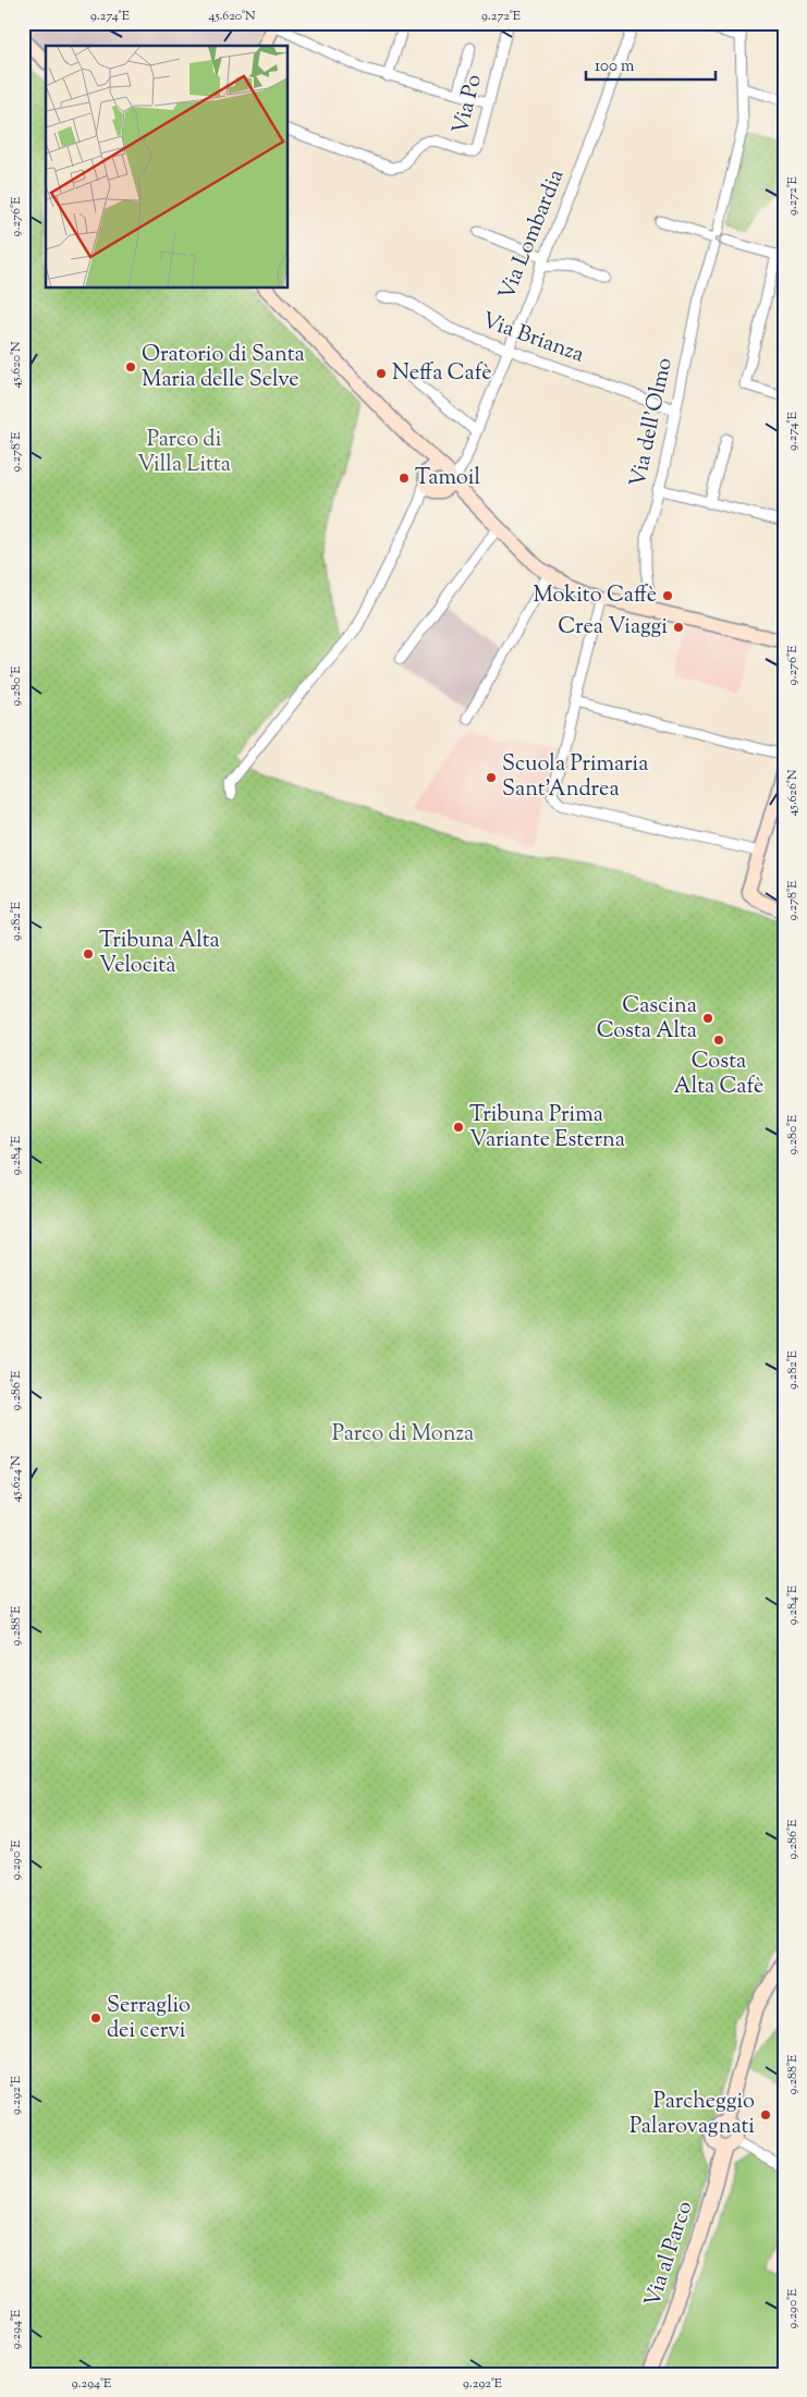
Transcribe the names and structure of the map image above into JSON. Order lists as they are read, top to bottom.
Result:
{
  "streets": {
    "street": [
      "Via Po",
      "Via Lombardia",
      "Via Brianza",
      "Via dell'Olmo",
      "Via al Parco"
    ]
  },
  "crossings": [
    ["Via Lombardia", "Via Brianza"],
    ["Via Brianza", "Via dell'Olmo"]
  ],
  "parks": ["Parco di Villa Litta", "Parco di Monza"],
  "places": [
    "Oratorio di Santa Maria delle Selve",
    "Neffa Cafè",
    "Tamoil",
    "Mokito Caffè",
    "Crea Viaggi",
    "Scuola Primaria Sant'Andrea",
    "Tribuna Alta Velocità",
    "Cascina Costa Alta",
    "Costa Alta Cafè",
    "Tribuna Prima Variante Esterna",
    "Serraglio dei cervi",
    "Parcheggio Palarovagnati"
  ],
  "scale_bar": "100 m",
  "coordinates": [
    "9.274°E",
    "45.620°N",
    "9.272°E",
    "9.276°E",
    "9.278°E",
    "9.280°E",
    "45.626°N",
    "9.282°E",
    "9.284°E",
    "9.286°E",
    "45.624°N",
    "9.288°E",
    "9.290°E",
    "9.292°E",
    "9.294°E"
  ]
}
